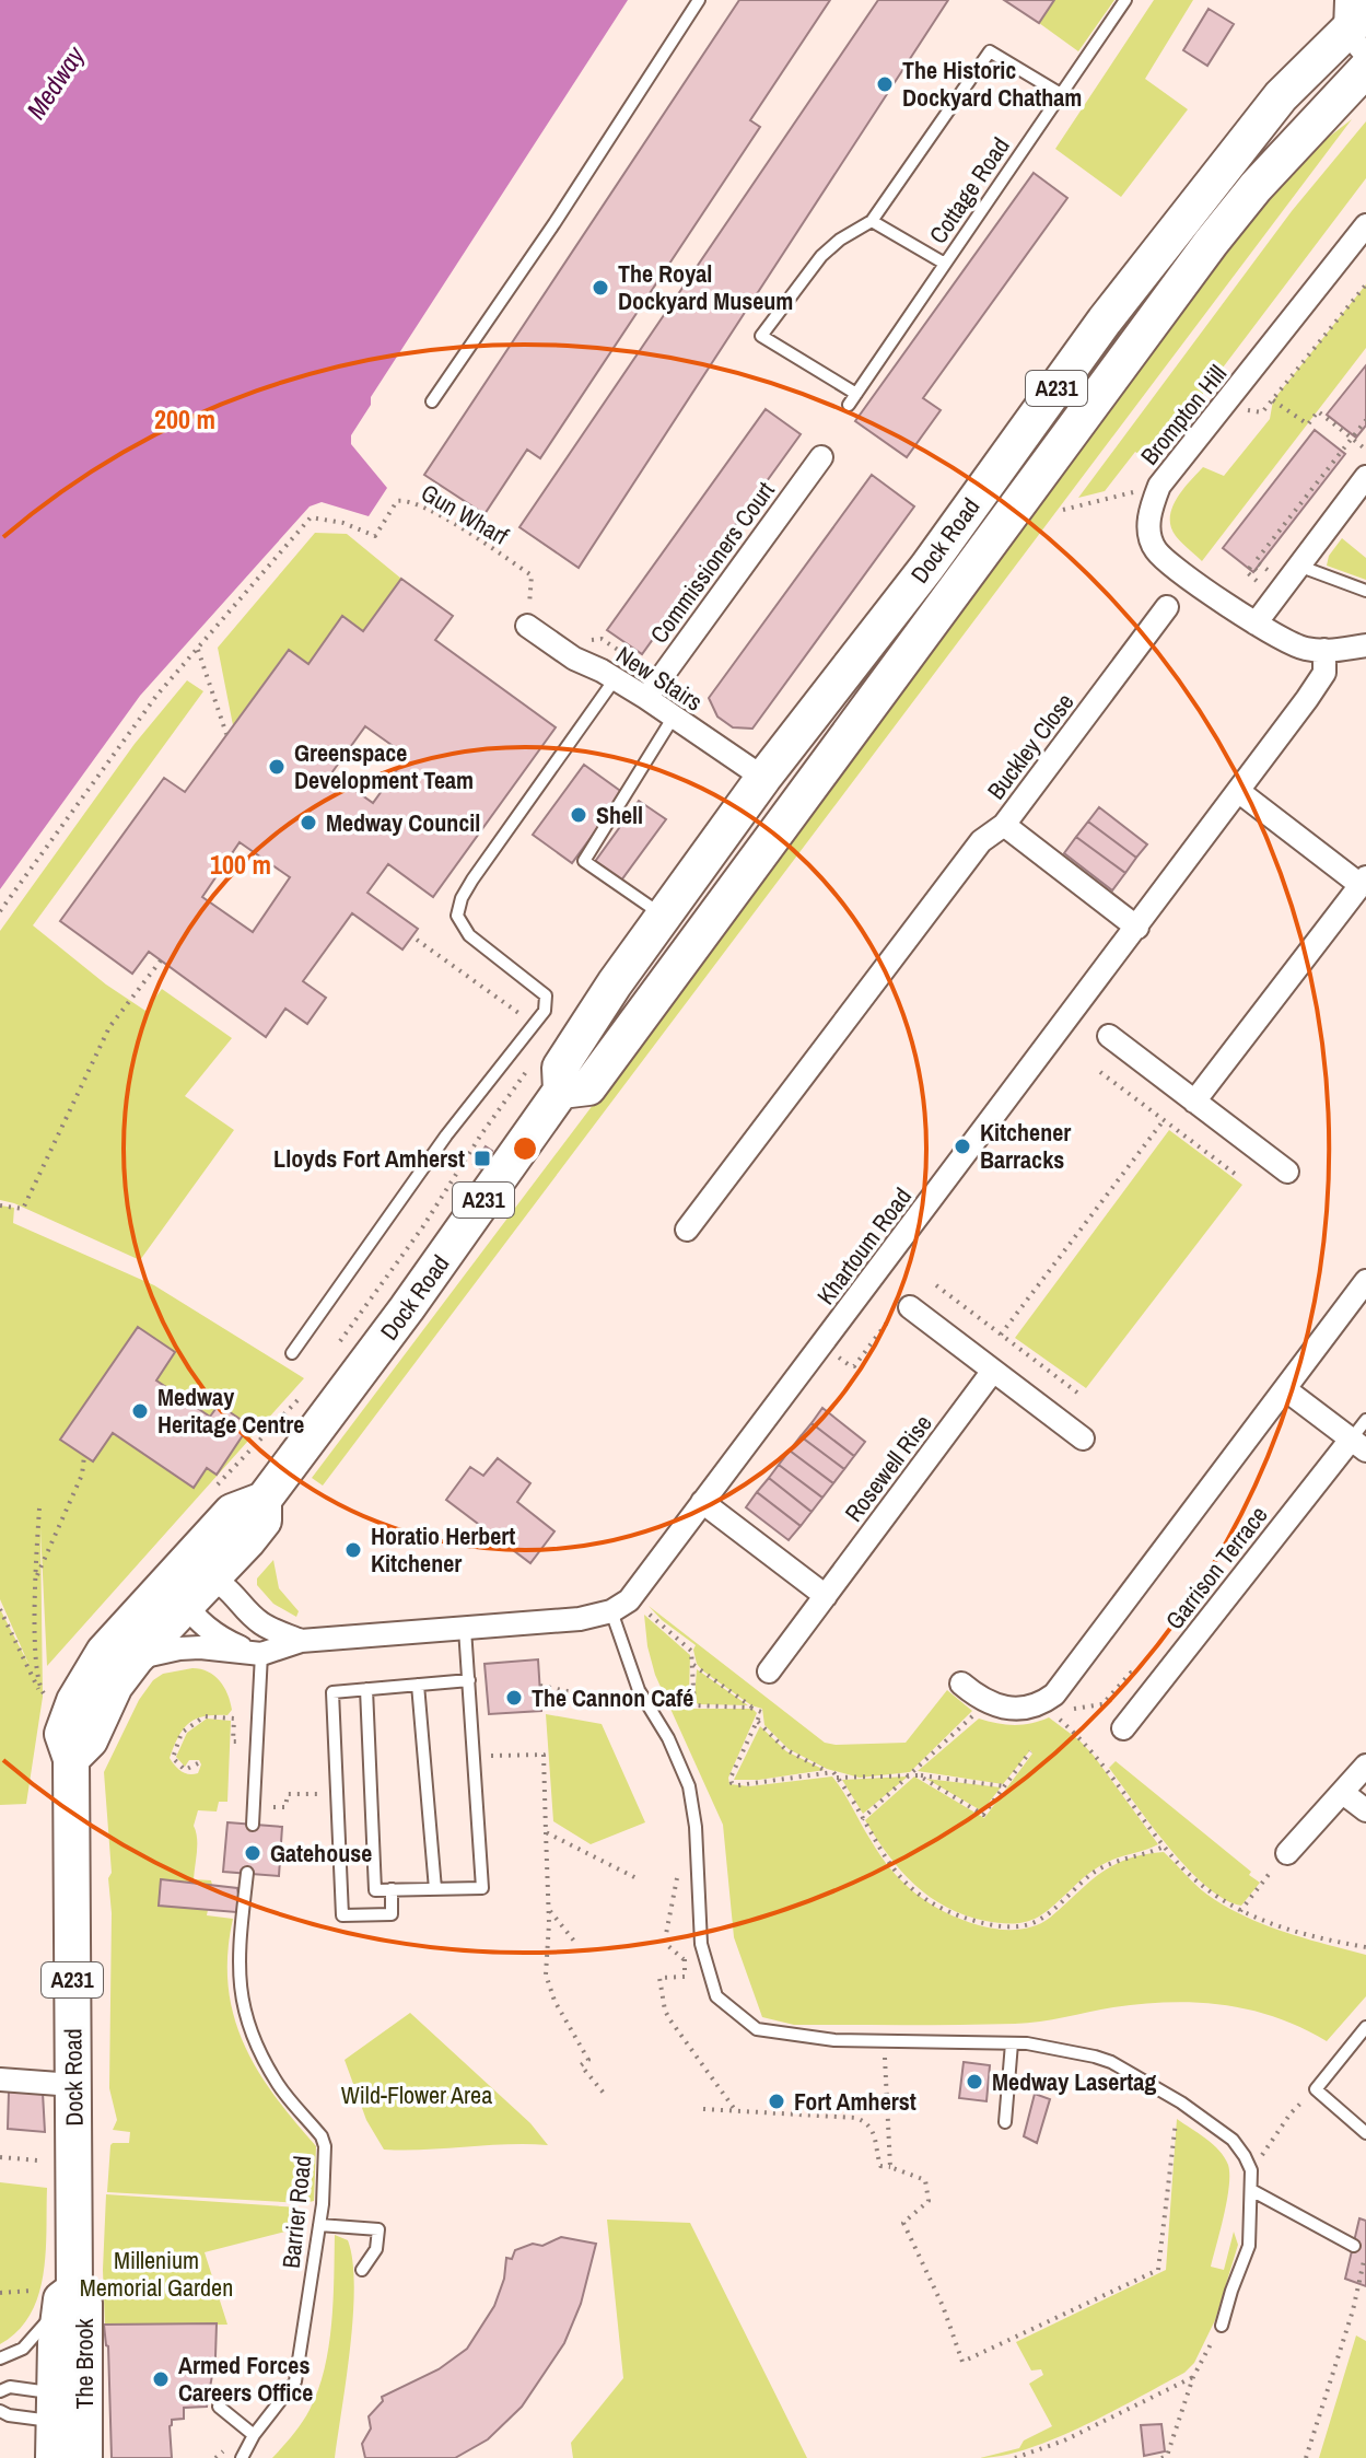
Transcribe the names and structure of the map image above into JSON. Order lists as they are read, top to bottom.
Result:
{
  "streets": {
    "main road": ["A231", "Dock Road", "The Brook"],
    "street": [
      "Brompton Hill",
      "Commissioners Court",
      "New Stairs",
      "Buckley Close",
      "Khartoum Road",
      "Rosewell Rise",
      "Garrison Terrace"
    ],
    "lane": ["Cottage Road", "Barrier Road"],
    "path": ["Gun Wharf"]
  },
  "crossings": [
    ["Brompton Hill", "Khartoum Road"],
    ["Gun Wharf", "New Stairs"],
    ["Dock Road", "New Stairs"],
    ["Dock Road", "Khartoum Road"],
    ["Dock Road", "The Brook"],
    ["Commissioners Court", "New Stairs"],
    ["Buckley Close", "Khartoum Road"]
  ],
  "water": ["Medway"],
  "parks": ["Wild-Flower Area", "Millenium Memorial Garden"],
  "places": {
    "other": [
      "The Historic Dockyard Chatham",
      "The Royal Dockyard Museum",
      "Greenspace Development Team",
      "Shell",
      "Medway Council",
      "Kitchener Barracks",
      "Medway Heritage Centre",
      "Horatio Herbert Kitchener",
      "The Cannon Café",
      "Gatehouse",
      "Medway Lasertag",
      "Fort Amherst",
      "Armed Forces Careers Office"
    ],
    "transit": ["Lloyds Fort Amherst"]
  },
  "rings": ["200 m", "100 m"]
}
